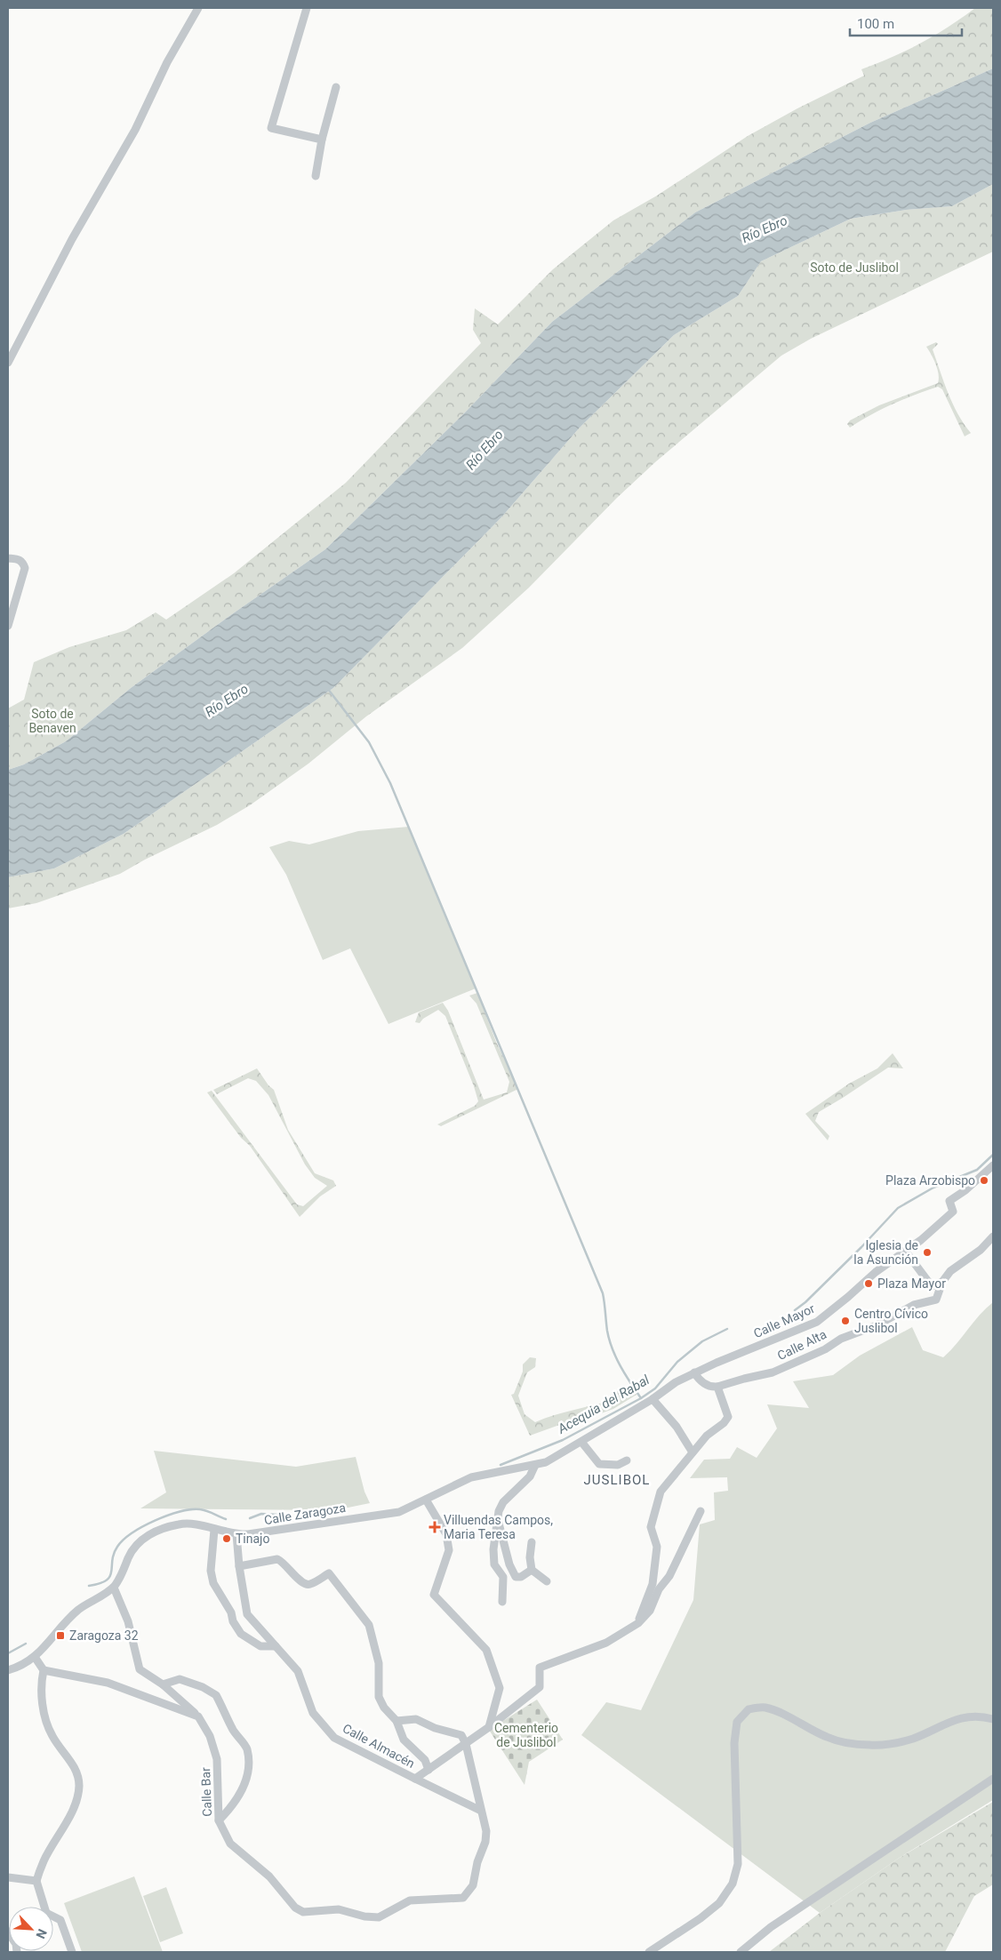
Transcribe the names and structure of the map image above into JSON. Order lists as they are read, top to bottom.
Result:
{
  "streets": {
    "street": [
      "Calle Mayor",
      "Calle Alta",
      "Calle Zaragoza",
      "Calle Almacén",
      "Calle Bar"
    ]
  },
  "crossings": [
    ["Calle Mayor", "Calle Zaragoza"],
    ["Calle Zaragoza", "Calle Almacén"],
    ["Calle Zaragoza", "Calle Bar"]
  ],
  "districts": ["JUSLIBOL"],
  "water": ["Río Ebro", "Acequia del Rabal"],
  "parks": ["Soto de Juslibol", "Soto de Benaven", "Cementerio de Juslibol"],
  "places": {
    "other": [
      "Plaza Arzobispo",
      "Iglesia de la Asunción",
      "Plaza Mayor",
      "Centro Cívico Juslibol",
      "Tinajo"
    ],
    "health": ["Villuendas Campos, Maria Teresa"],
    "transit": ["Zaragoza 32"]
  },
  "scale_bar": "100 m",
  "north": "bottom right"
}
